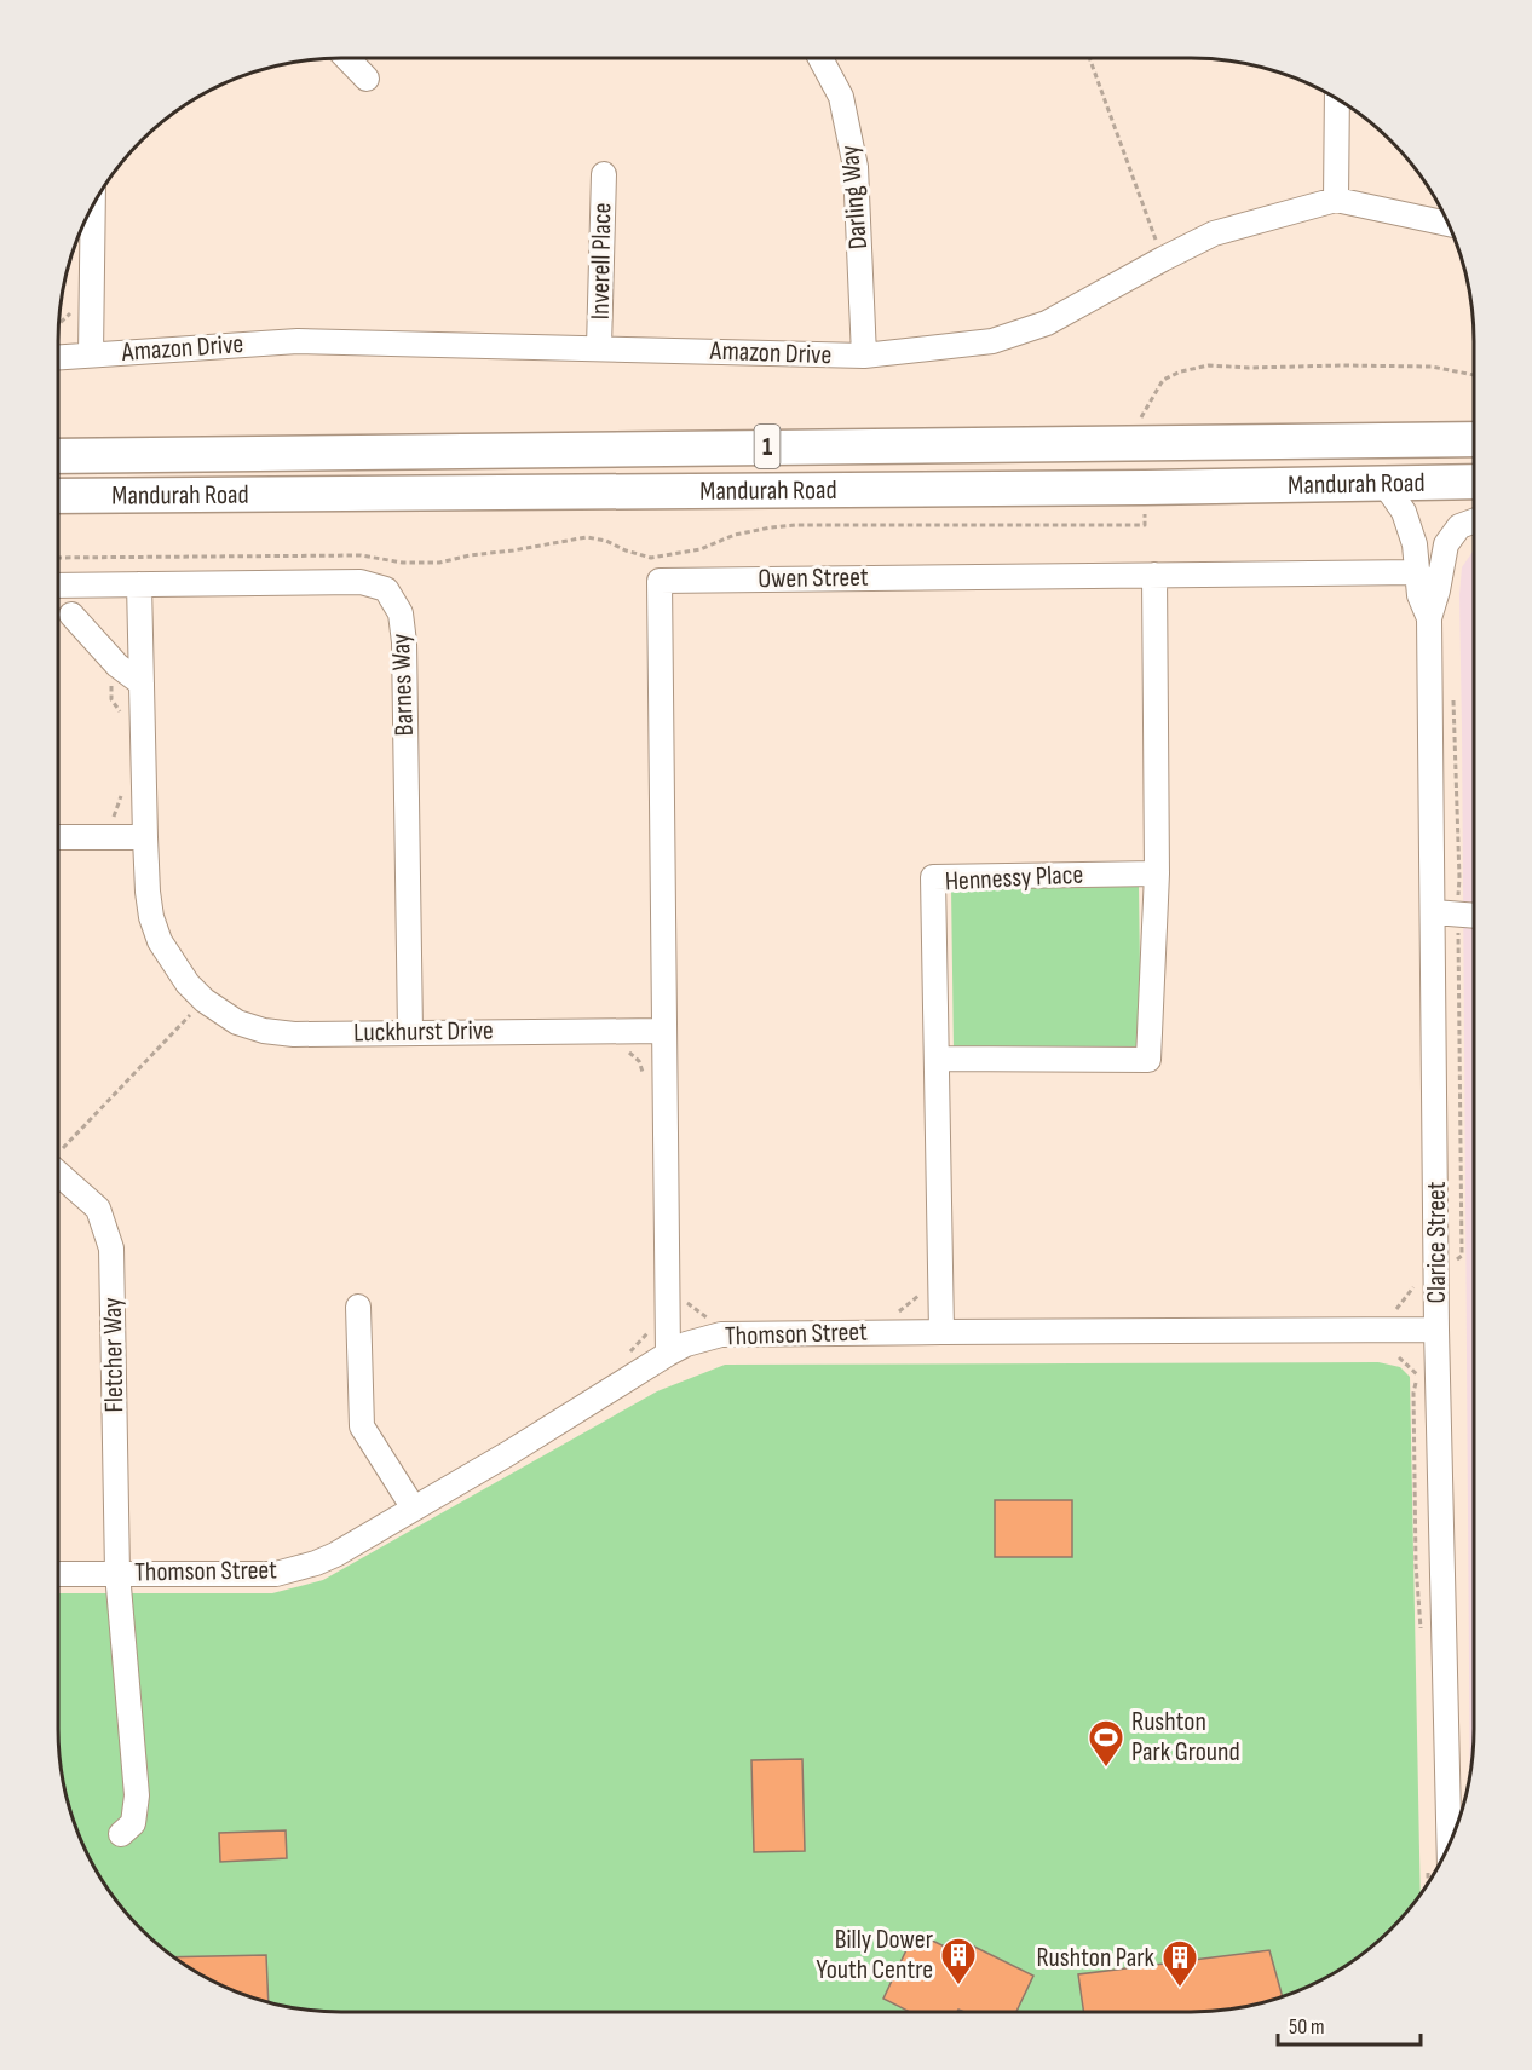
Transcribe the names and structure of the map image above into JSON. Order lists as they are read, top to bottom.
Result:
{
  "streets": {
    "highway": ["1", "Mandurah Road"],
    "street": [
      "Darling Way",
      "Inverell Place",
      "Amazon Drive",
      "Owen Street",
      "Barnes Way",
      "Hennessy Place",
      "Luckhurst Drive",
      "Clarice Street",
      "Thomson Street",
      "Fletcher Way"
    ]
  },
  "crossings": [
    ["Darling Way", "Amazon Drive"],
    ["Inverell Place", "Amazon Drive"],
    ["Mandurah Road", "Clarice Street"],
    ["Owen Street", "Luckhurst Drive"],
    ["Owen Street", "Clarice Street"],
    ["Barnes Way", "Luckhurst Drive"],
    ["Hennessy Place", "Thomson Street"],
    ["Clarice Street", "Thomson Street"],
    ["Thomson Street", "Fletcher Way"]
  ],
  "places": {
    "sports": ["Rushton Park Ground"],
    "building": ["Billy Dower Youth Centre", "Rushton Park"]
  },
  "scale_bar": "50 m"
}
